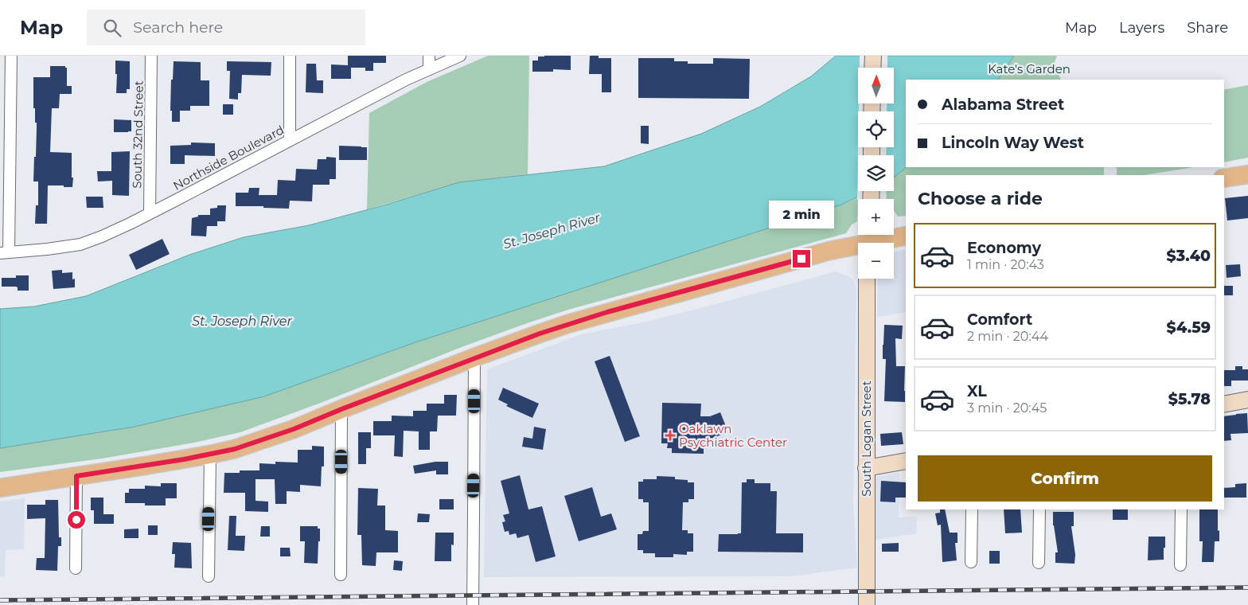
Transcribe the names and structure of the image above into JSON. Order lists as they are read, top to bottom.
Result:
{
  "streets": {
    "street": ["South 32nd Street", "Northside Boulevard", "South Logan Street"]
  },
  "crossings": [
    ["South 32nd Street", "Northside Boulevard"]
  ],
  "water": ["St. Joseph River"],
  "parks": ["Kate's Garden"],
  "places": {
    "health": ["Oaklawn Psychiatric Center"]
  },
  "north": "top",
  "page": {
    "header": "Map",
    "search": "Search here",
    "nav": ["Map", "Layers", "Share"],
    "map_buttons": ["+", "−"],
    "banner": ["Alabama Street", "Lincoln Way West"],
    "heading": "Choose a ride",
    "bubble": "2 min",
    "list": [
      {
        "name": "Economy",
        "note": "1 min · 20:43",
        "value": "$3.40"
      },
      {
        "name": "Comfort",
        "note": "2 min · 20:44",
        "value": "$4.59"
      },
      {
        "name": "XL",
        "note": "3 min · 20:45",
        "value": "$5.78"
      }
    ],
    "buttons": "Confirm"
  }
}
